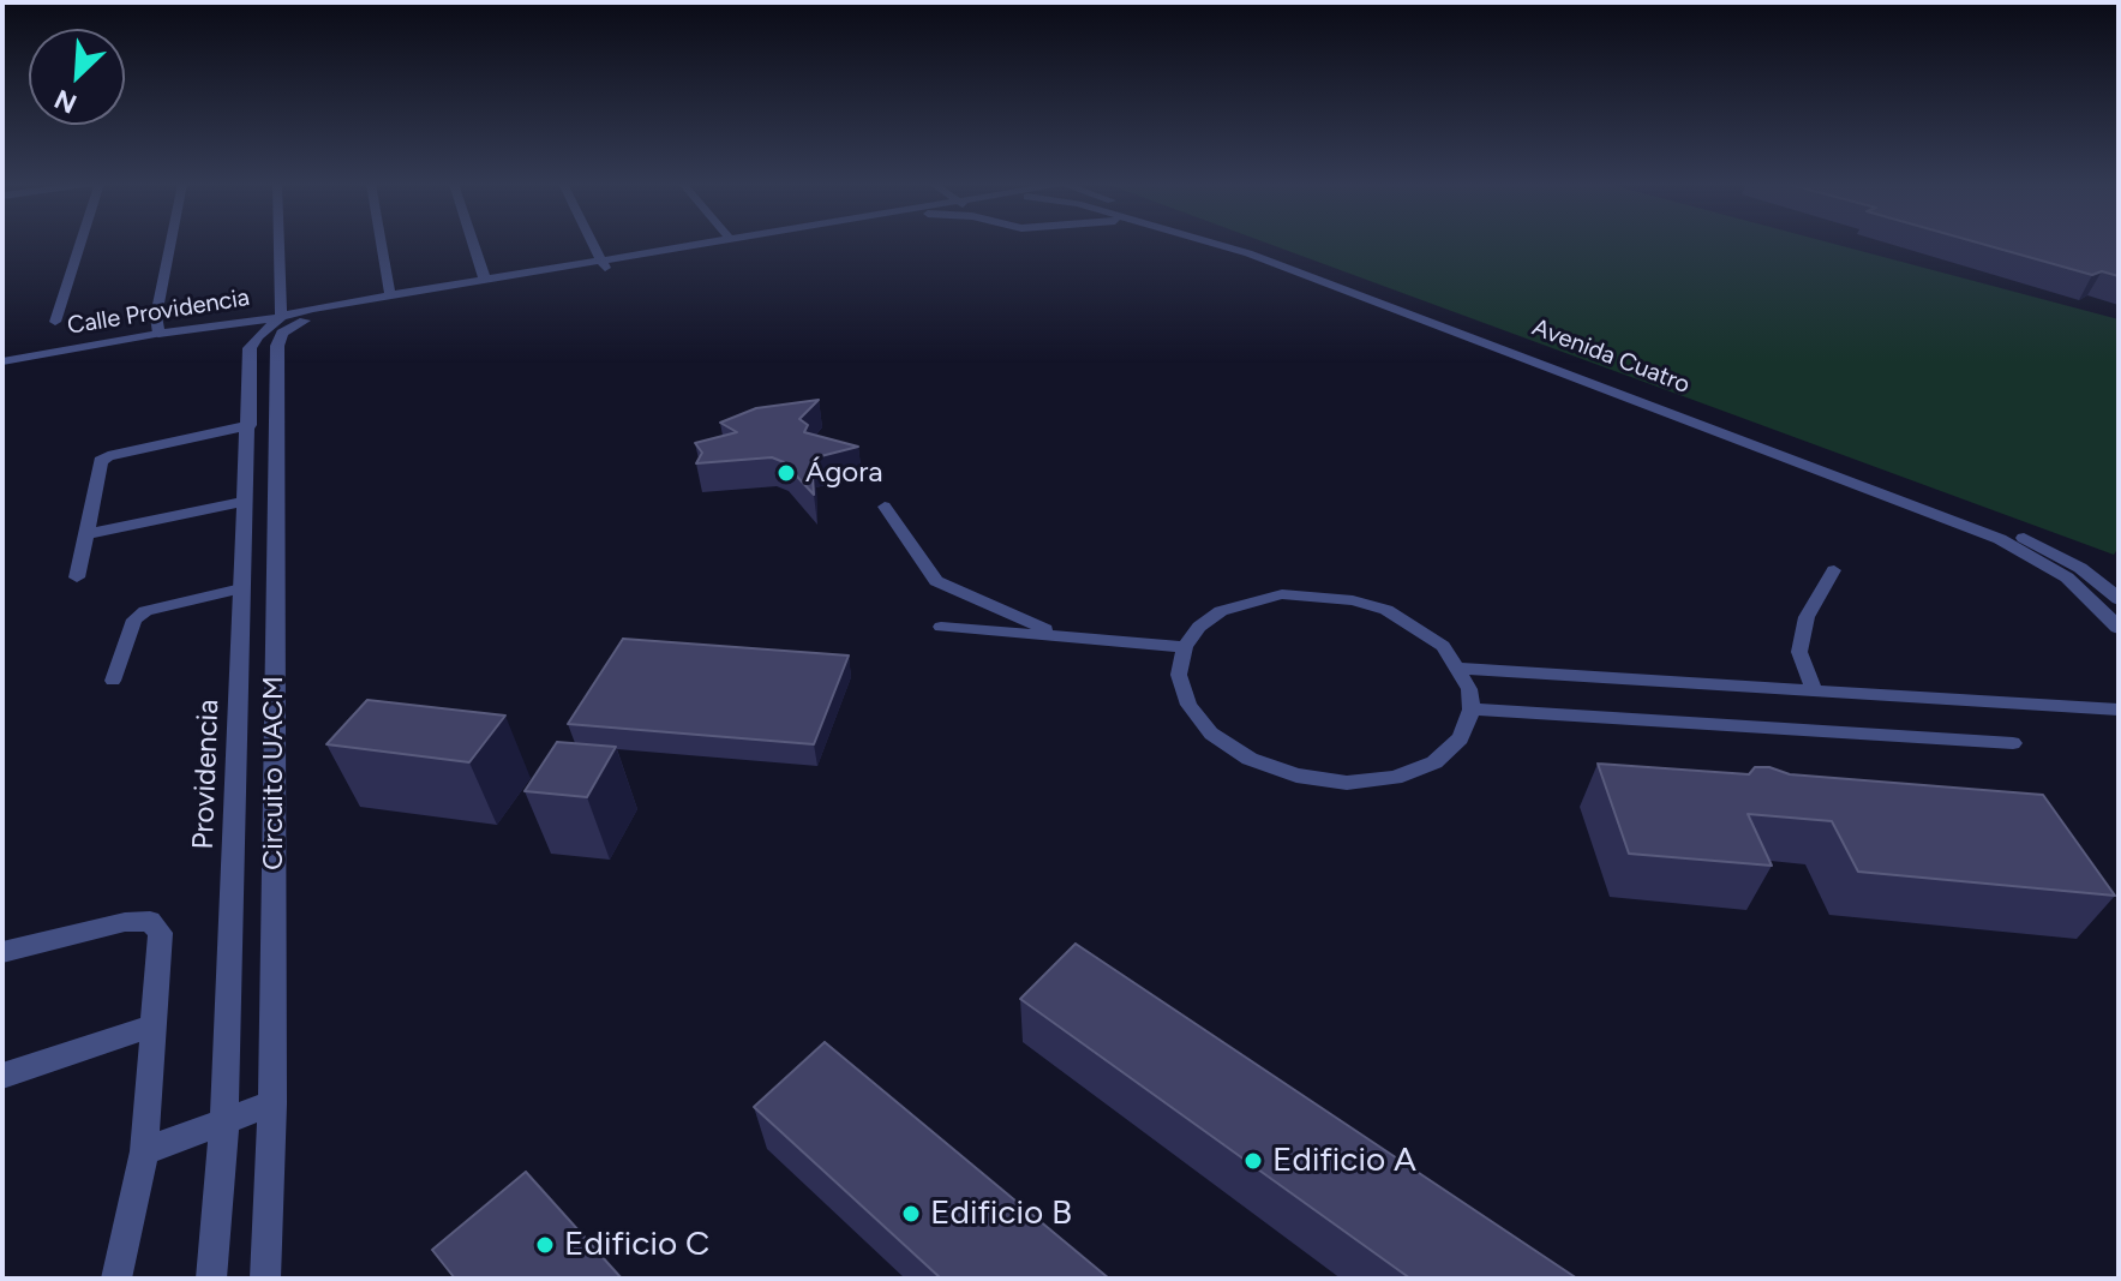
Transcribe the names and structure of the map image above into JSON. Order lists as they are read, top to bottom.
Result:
{
  "streets": {
    "street": [
      "Calle Providencia",
      "Avenida Cuatro",
      "Circuito UACM",
      "Providencia"
    ]
  },
  "crossings": [
    ["Calle Providencia", "Providencia"]
  ],
  "places": [
    "Ágora",
    "Edificio A",
    "Edificio B",
    "Edificio C"
  ],
  "north": "bottom left"
}
